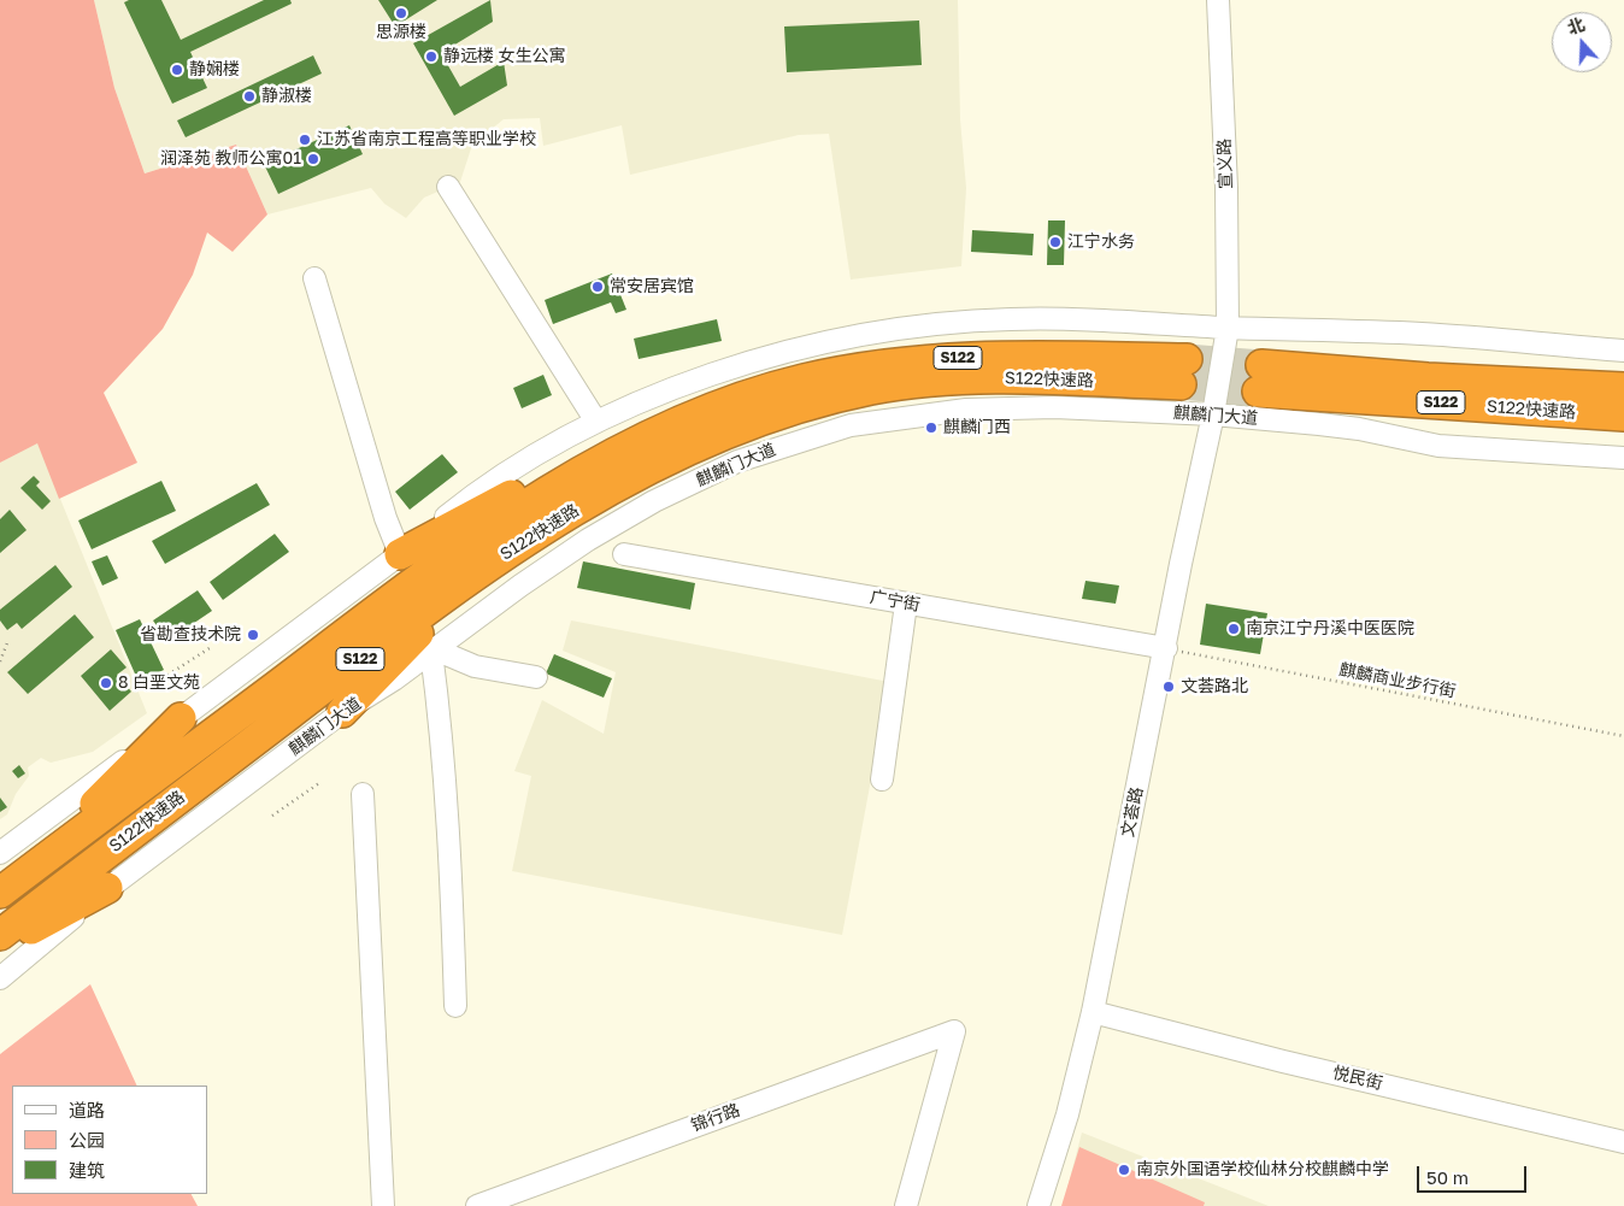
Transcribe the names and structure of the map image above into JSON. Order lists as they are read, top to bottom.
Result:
{
  "streets": {
    "highway": ["S122", "S122快速路"],
    "street": [
      "宣义路",
      "麒麟门大道",
      "广宁街",
      "文荟路",
      "悦民街",
      "锦行路"
    ],
    "path": ["麒麟商业步行街"]
  },
  "crossings": [
    ["宣义路", "麒麟门大道"],
    ["宣义路", "文荟路"],
    ["麒麟门大道", "文荟路"],
    ["广宁街", "麒麟商业步行街"],
    ["广宁街", "文荟路"],
    ["麒麟商业步行街", "文荟路"],
    ["文荟路", "悦民街"]
  ],
  "places": [
    "思源楼",
    "静远楼 女生公寓",
    "静娴楼",
    "静淑楼",
    "江苏省南京工程高等职业学校",
    "润泽苑 教师公寓01",
    "江宁水务",
    "常安居宾馆",
    "麒麟门西",
    "南京江宁丹溪中医医院",
    "省勘查技术院",
    "8 白垩文苑",
    "文荟路北",
    "南京外国语学校仙林分校麒麟中学"
  ],
  "legend": ["道路", "公园", "建筑"],
  "scale_bar": "50 m",
  "north": "top"
}
